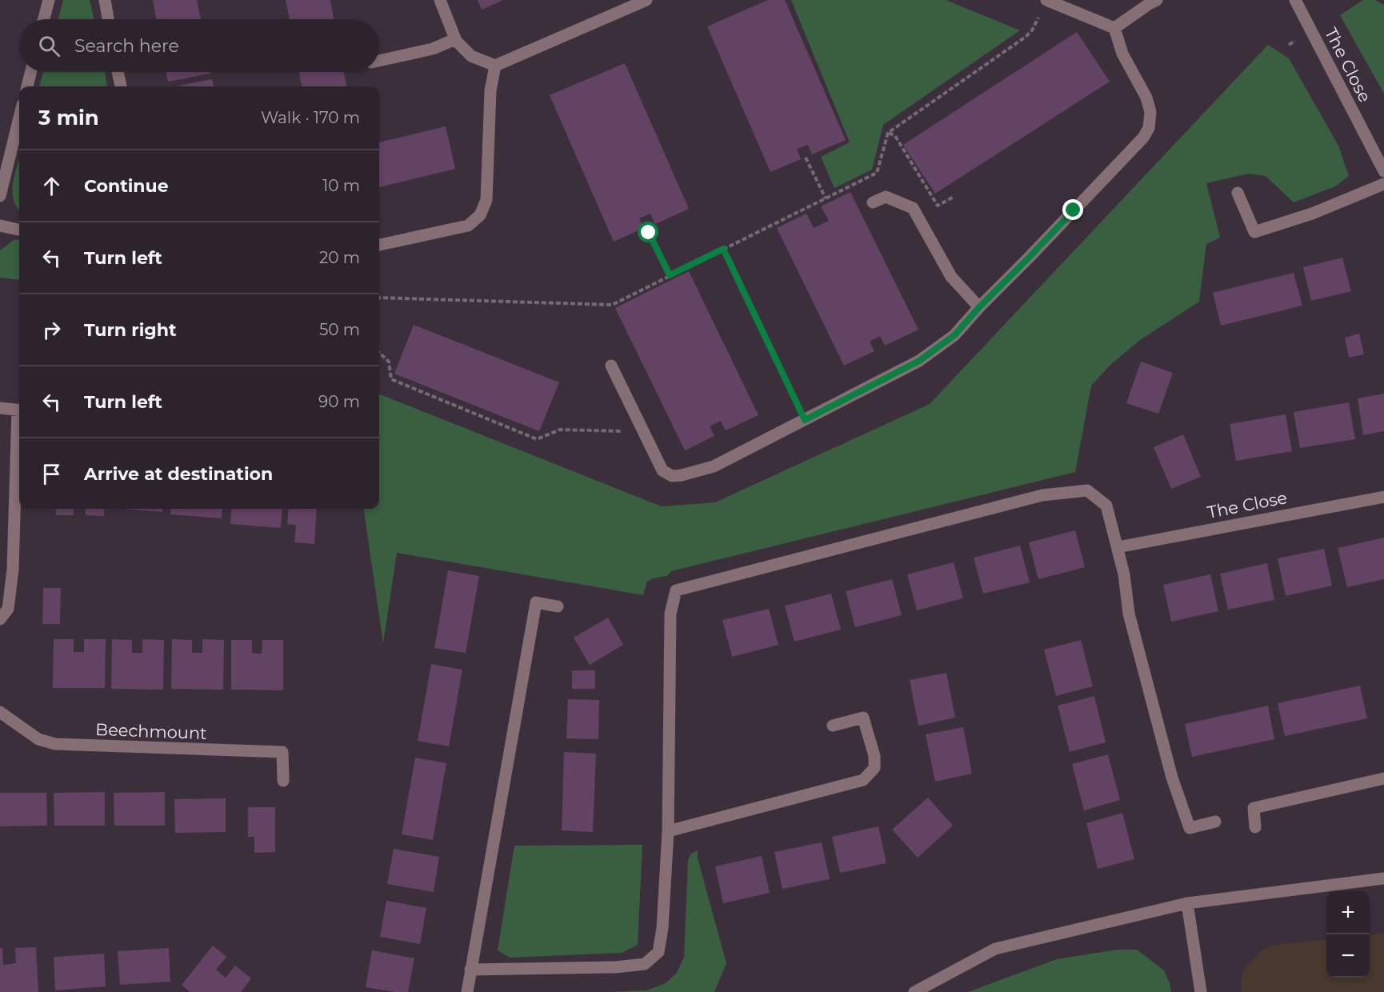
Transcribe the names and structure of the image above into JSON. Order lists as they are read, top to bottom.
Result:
{
  "streets": {
    "street": ["The Close", "Beechmount"]
  },
  "page": {
    "search": "Search here",
    "heading": ["3 min", "Walk · 170 m"],
    "list": [
      ["Continue", "10 m"],
      ["Turn left", "20 m"],
      ["Turn right", "50 m"],
      ["Turn left", "90 m"],
      "Arrive at destination"
    ],
    "map_buttons": ["+", "−"]
  }
}
